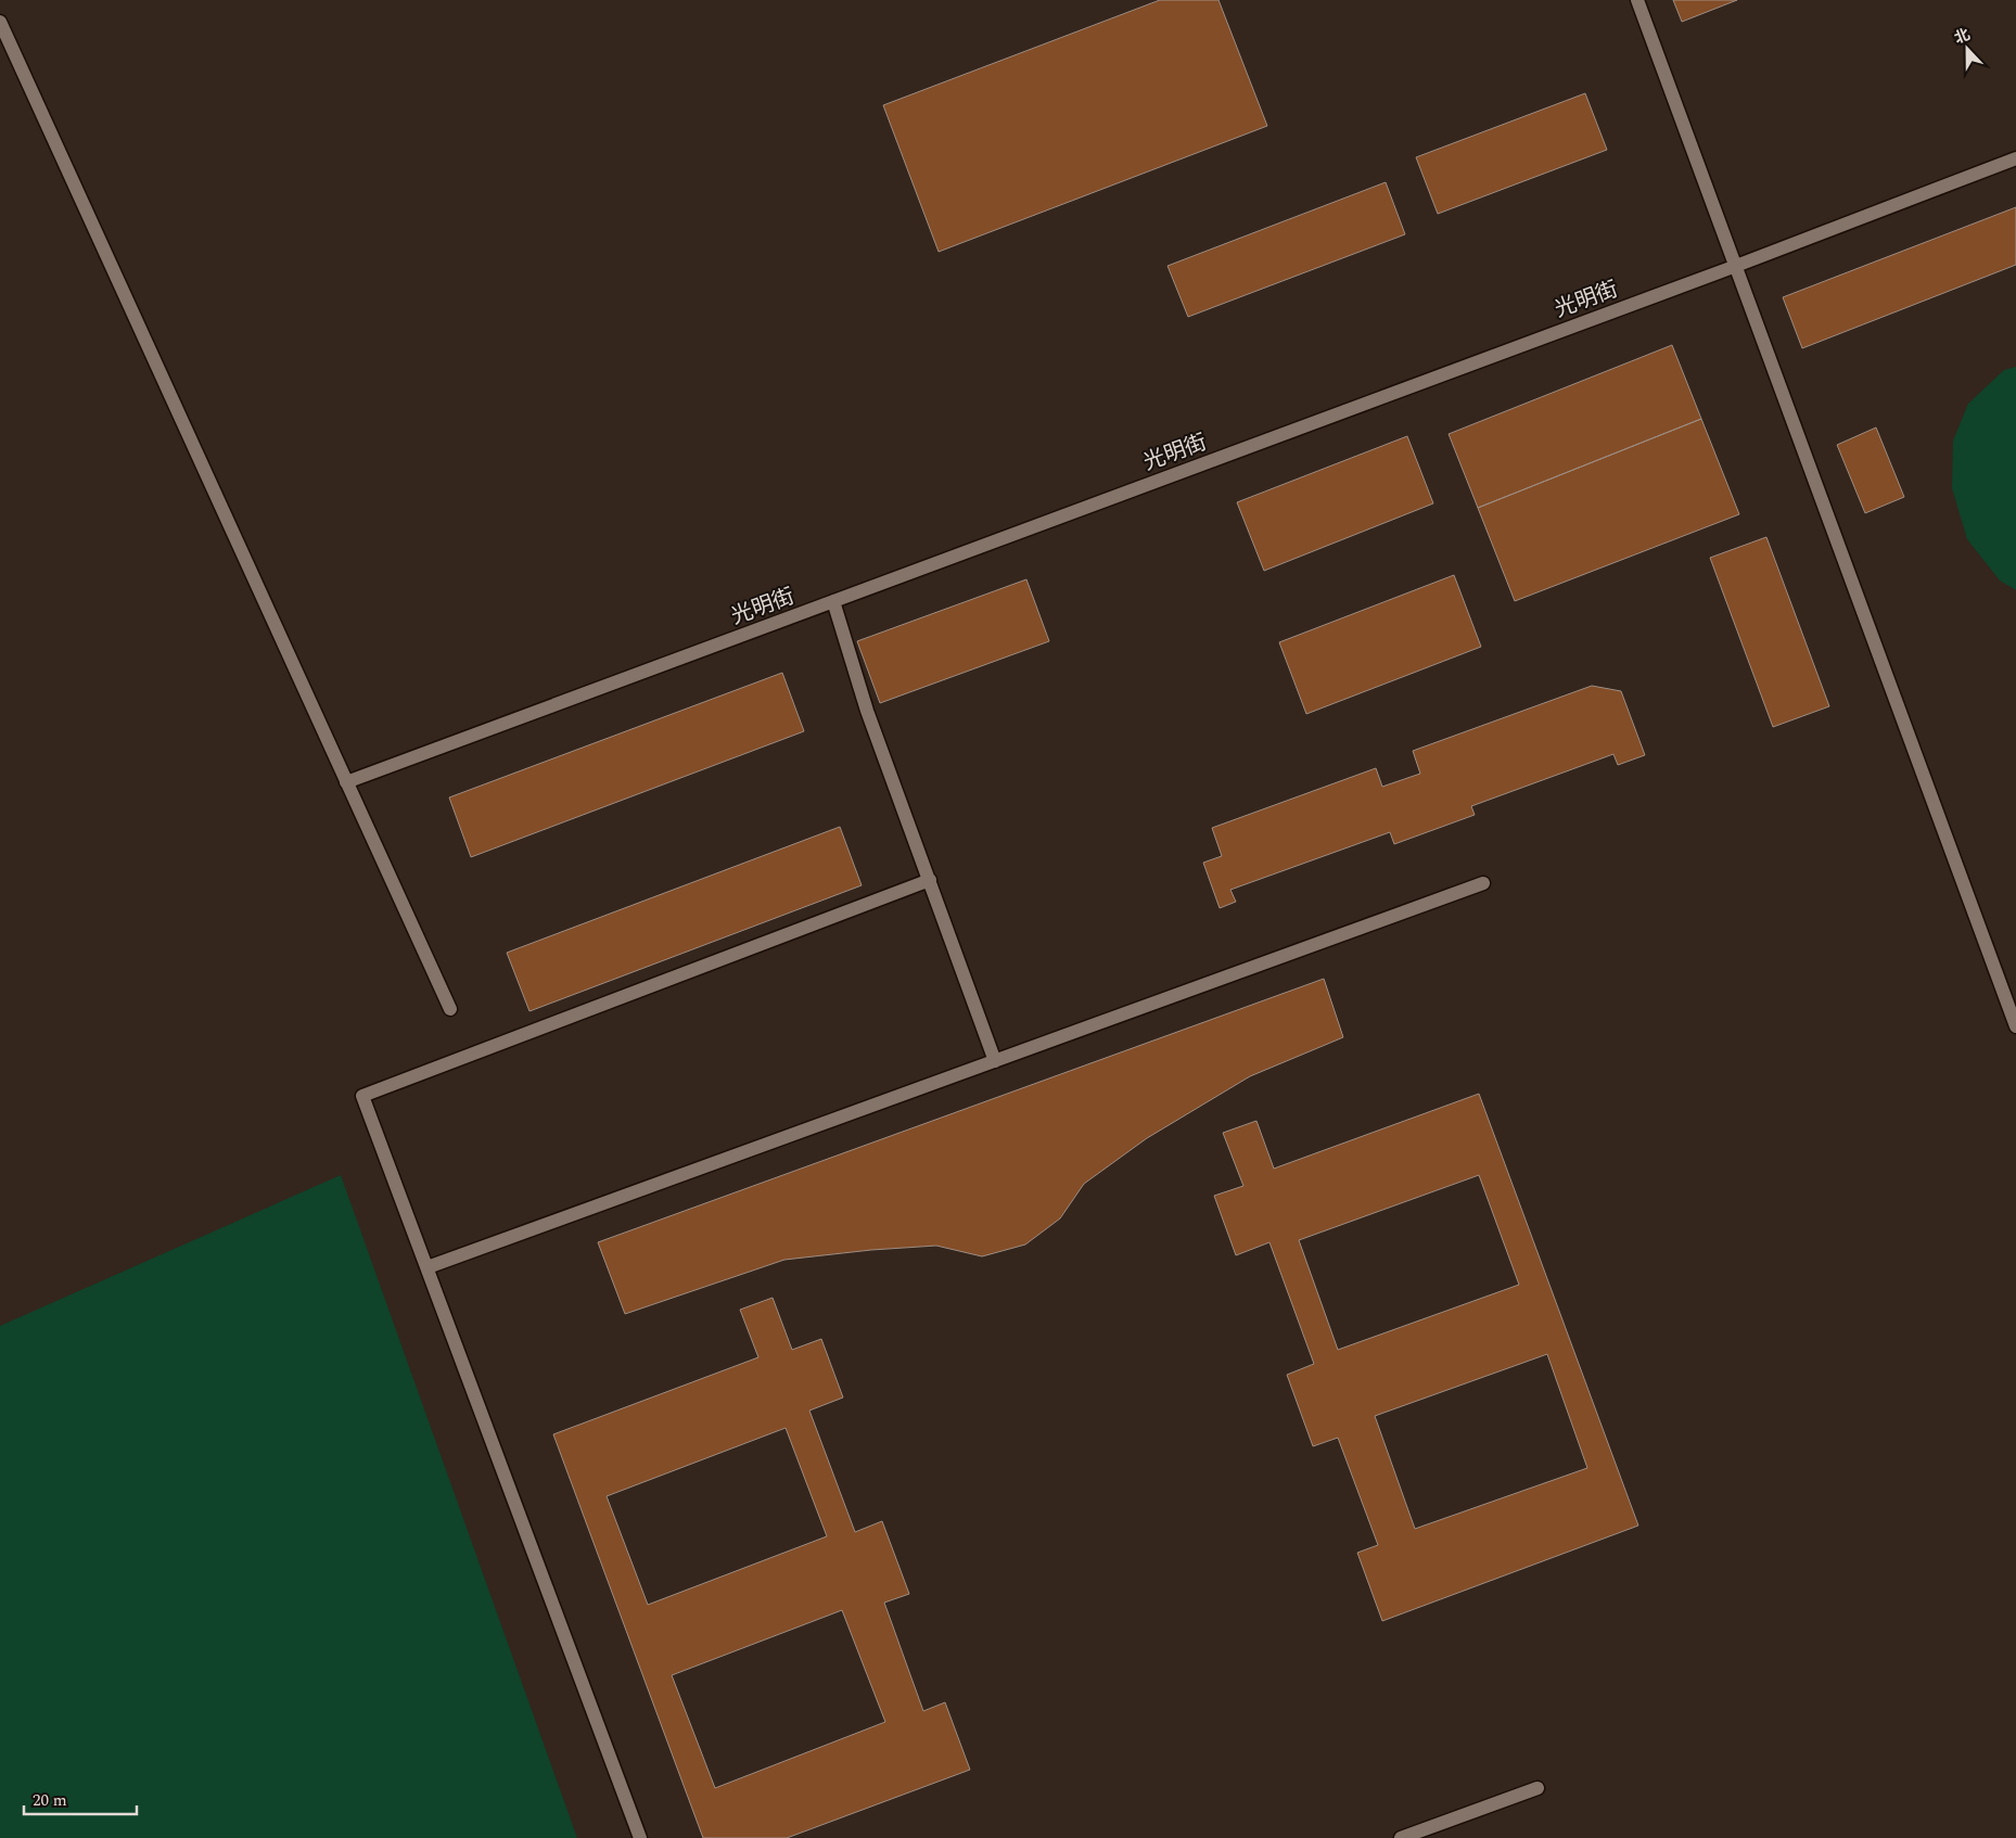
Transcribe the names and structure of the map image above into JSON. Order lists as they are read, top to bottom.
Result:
{
  "streets": {
    "street": ["光明街"]
  },
  "scale_bar": "20 m",
  "north": "top"
}
